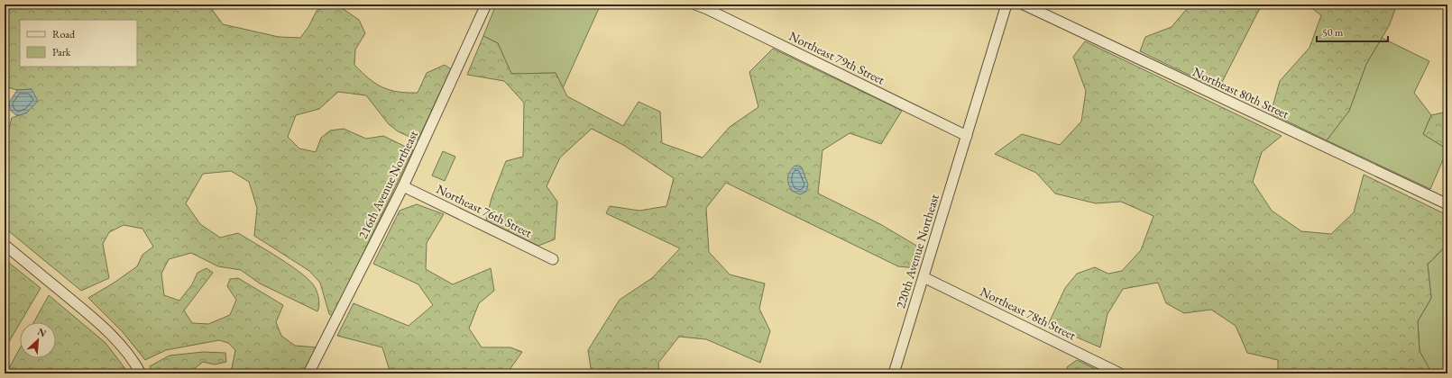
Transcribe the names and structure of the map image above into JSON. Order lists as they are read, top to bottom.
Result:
{
  "streets": {
    "street": [
      "Northeast 79th Street",
      "Northeast 80th Street",
      "216th Avenue Northeast",
      "Northeast 76th Street",
      "220th Avenue Northeast",
      "Northeast 78th Street"
    ]
  },
  "crossings": [
    ["Northeast 79th Street", "220th Avenue Northeast"],
    ["216th Avenue Northeast", "Northeast 76th Street"],
    ["220th Avenue Northeast", "Northeast 78th Street"]
  ],
  "legend": ["Road", "Park"],
  "scale_bar": "50 m",
  "north": "top right"
}
